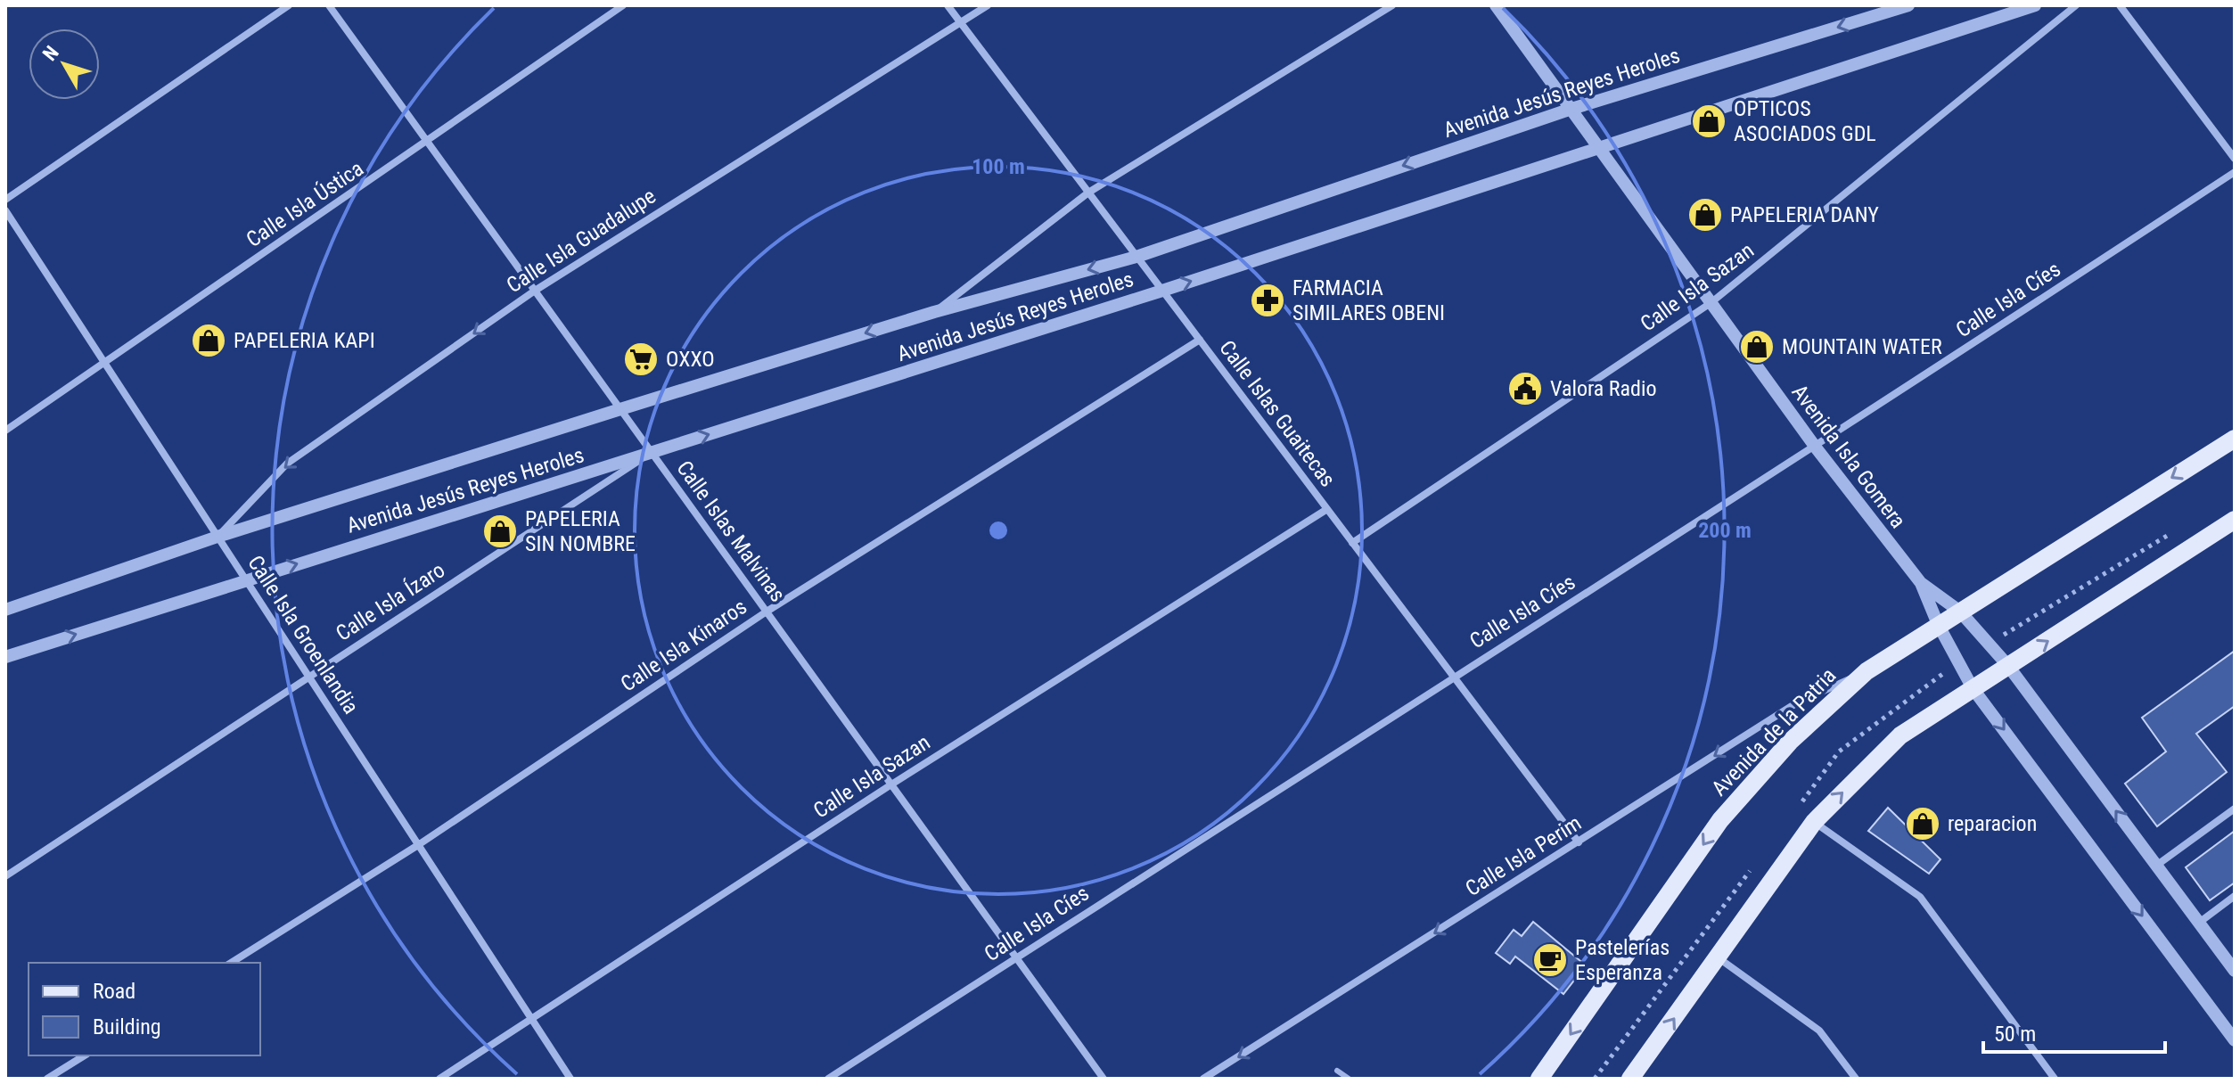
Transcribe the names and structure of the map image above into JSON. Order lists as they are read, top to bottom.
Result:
{
  "streets": {
    "main road": ["Avenida de la Patria"],
    "street": [
      "Avenida Jesús Reyes Heroles",
      "Calle Isla Ústica",
      "Calle Isla Guadalupe",
      "Calle Isla Sazan",
      "Calle Isla Cíes",
      "Calle Islas Guaitecas",
      "Avenida Isla Gomera",
      "Calle Islas Malvinas",
      "Calle Isla Ízaro",
      "Calle Isla Groenlandia",
      "Calle Isla Kinaros",
      "Calle Isla Perim"
    ]
  },
  "crossings": [
    ["Avenida Jesús Reyes Heroles", "Calle Isla Guadalupe"],
    ["Avenida Jesús Reyes Heroles", "Calle Islas Guaitecas"],
    ["Avenida Jesús Reyes Heroles", "Avenida Isla Gomera"],
    ["Avenida Jesús Reyes Heroles", "Calle Islas Malvinas"],
    ["Avenida Jesús Reyes Heroles", "Calle Isla Ízaro"],
    ["Avenida Jesús Reyes Heroles", "Calle Isla Groenlandia"],
    ["Calle Isla Ústica", "Calle Islas Malvinas"],
    ["Calle Isla Ústica", "Calle Isla Groenlandia"],
    ["Calle Isla Guadalupe", "Calle Islas Guaitecas"],
    ["Calle Isla Guadalupe", "Calle Islas Malvinas"],
    ["Calle Isla Guadalupe", "Calle Isla Groenlandia"],
    ["Calle Isla Sazan", "Calle Islas Guaitecas"],
    ["Calle Isla Sazan", "Avenida Isla Gomera"],
    ["Calle Isla Sazan", "Calle Islas Malvinas"],
    ["Calle Isla Sazan", "Calle Isla Groenlandia"],
    ["Calle Isla Cíes", "Calle Islas Guaitecas"],
    ["Calle Isla Cíes", "Avenida Isla Gomera"],
    ["Calle Isla Cíes", "Calle Islas Malvinas"],
    ["Calle Islas Guaitecas", "Calle Isla Kinaros"],
    ["Calle Islas Guaitecas", "Calle Isla Perim"],
    ["Avenida Isla Gomera", "Avenida de la Patria"],
    ["Calle Islas Malvinas", "Calle Isla Ízaro"],
    ["Calle Islas Malvinas", "Calle Isla Kinaros"],
    ["Calle Isla Ízaro", "Calle Isla Groenlandia"],
    ["Calle Isla Groenlandia", "Calle Isla Kinaros"],
    ["Avenida de la Patria", "Calle Isla Perim"]
  ],
  "one_way": ["Calle Isla Guadalupe", "Calle Isla Perim"],
  "places": {
    "shop": [
      "OPTICOS ASOCIADOS GDL",
      "PAPELERIA DANY",
      "PAPELERIA KAPI",
      "MOUNTAIN WATER",
      "PAPELERIA SIN NOMBRE",
      "reparacion"
    ],
    "pharmacy": ["FARMACIA SIMILARES OBENI"],
    "supermarket": ["OXXO"],
    "public building": ["Valora Radio"],
    "cafe": ["Pastelerías Esperanza"]
  },
  "legend": ["Road", "Building"],
  "scale_bar": "50 m",
  "north": "top left",
  "rings": ["100 m", "200 m"]
}
